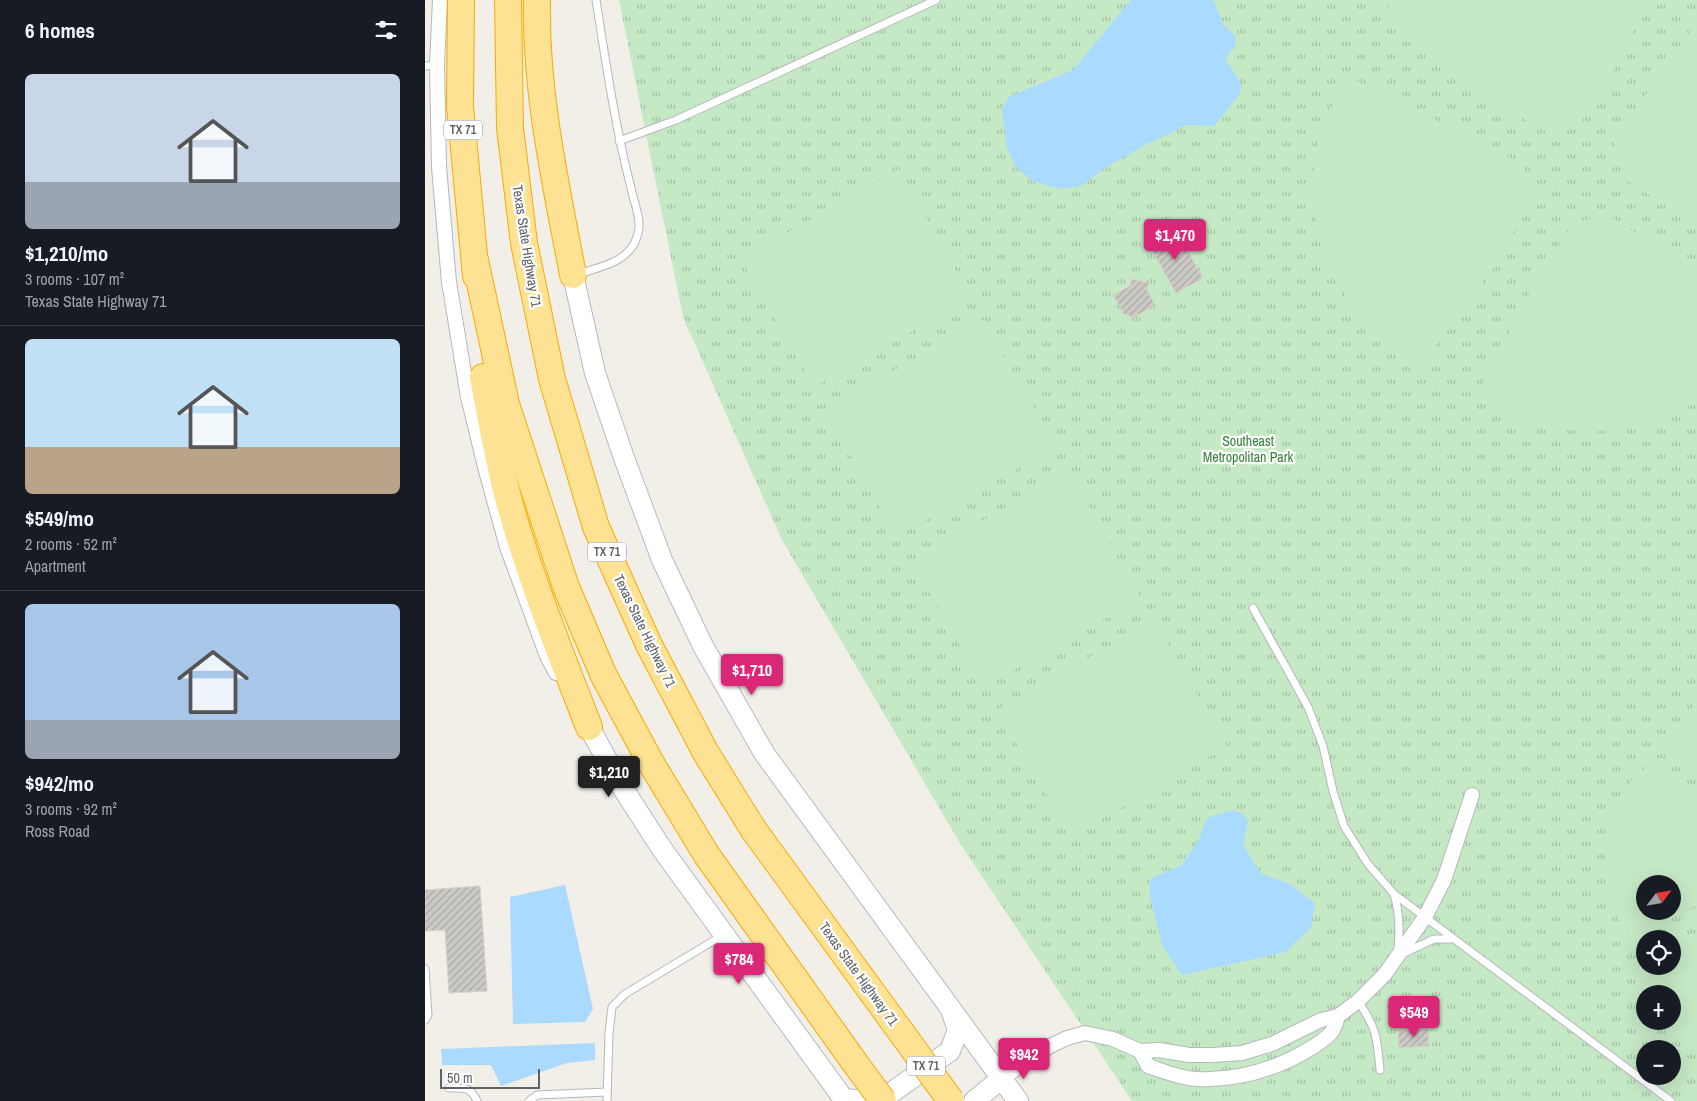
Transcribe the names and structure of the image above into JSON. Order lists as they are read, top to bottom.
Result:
{
  "streets": {
    "highway": ["TX 71", "Texas State Highway 71"]
  },
  "parks": ["Southeast Metropolitan Park"],
  "scale_bar": "50 m",
  "north": "top right",
  "page": {
    "heading": "6 homes",
    "list": [
      {
        "name": "$1,210/mo",
        "note": "3 rooms · 107 m² · Texas State Highway 71"
      },
      {
        "name": "$549/mo",
        "note": "2 rooms · 52 m² · Apartment"
      },
      {
        "name": "$942/mo",
        "note": "3 rooms · 92 m² · Ross Road"
      }
    ],
    "price": [
      "$1,470",
      "$1,710",
      "$1,210",
      "$784",
      "$549",
      "$942"
    ],
    "map_buttons": ["+", "−"],
    "scale": "50 m"
  }
}
